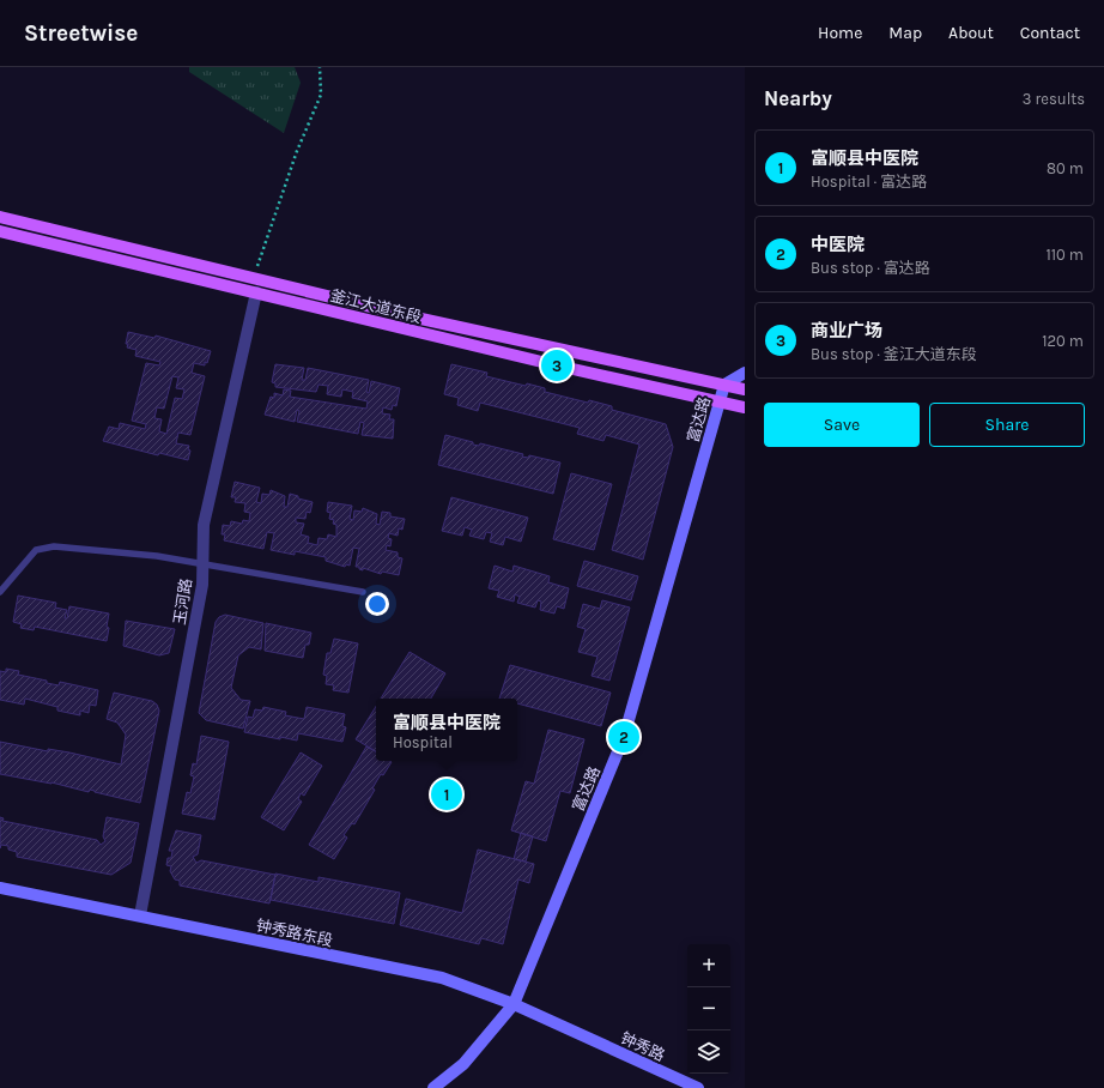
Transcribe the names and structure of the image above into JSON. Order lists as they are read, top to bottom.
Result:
{
  "streets": {
    "main road": [
      "釜江大道东段",
      "富达路",
      "钟秀路东段",
      "钟秀路"
    ],
    "street": ["玉河路"]
  },
  "crossings": [
    ["釜江大道东段", "富达路"],
    ["釜江大道东段", "玉河路"],
    ["富达路", "钟秀路东段"],
    ["玉河路", "钟秀路东段"],
    ["钟秀路东段", "钟秀路"]
  ],
  "page": {
    "header": "Streetwise",
    "nav": [
      "Home",
      "Map",
      "About",
      "Contact"
    ],
    "heading": ["Nearby", "3 results"],
    "list": [
      {
        "mark": "1",
        "name": "富顺县中医院",
        "note": "Hospital · 富达路",
        "value": "80 m"
      },
      {
        "mark": "2",
        "name": "中医院",
        "note": "Bus stop · 富达路",
        "value": "110 m"
      },
      {
        "mark": "3",
        "name": "商业广场",
        "note": "Bus stop · 釜江大道东段",
        "value": "120 m"
      }
    ],
    "pins": ["3", "2", "1"],
    "buttons": ["Save", "Share"],
    "popup": ["富顺县中医院", "Hospital"],
    "map_buttons": ["+", "−"]
  }
}
